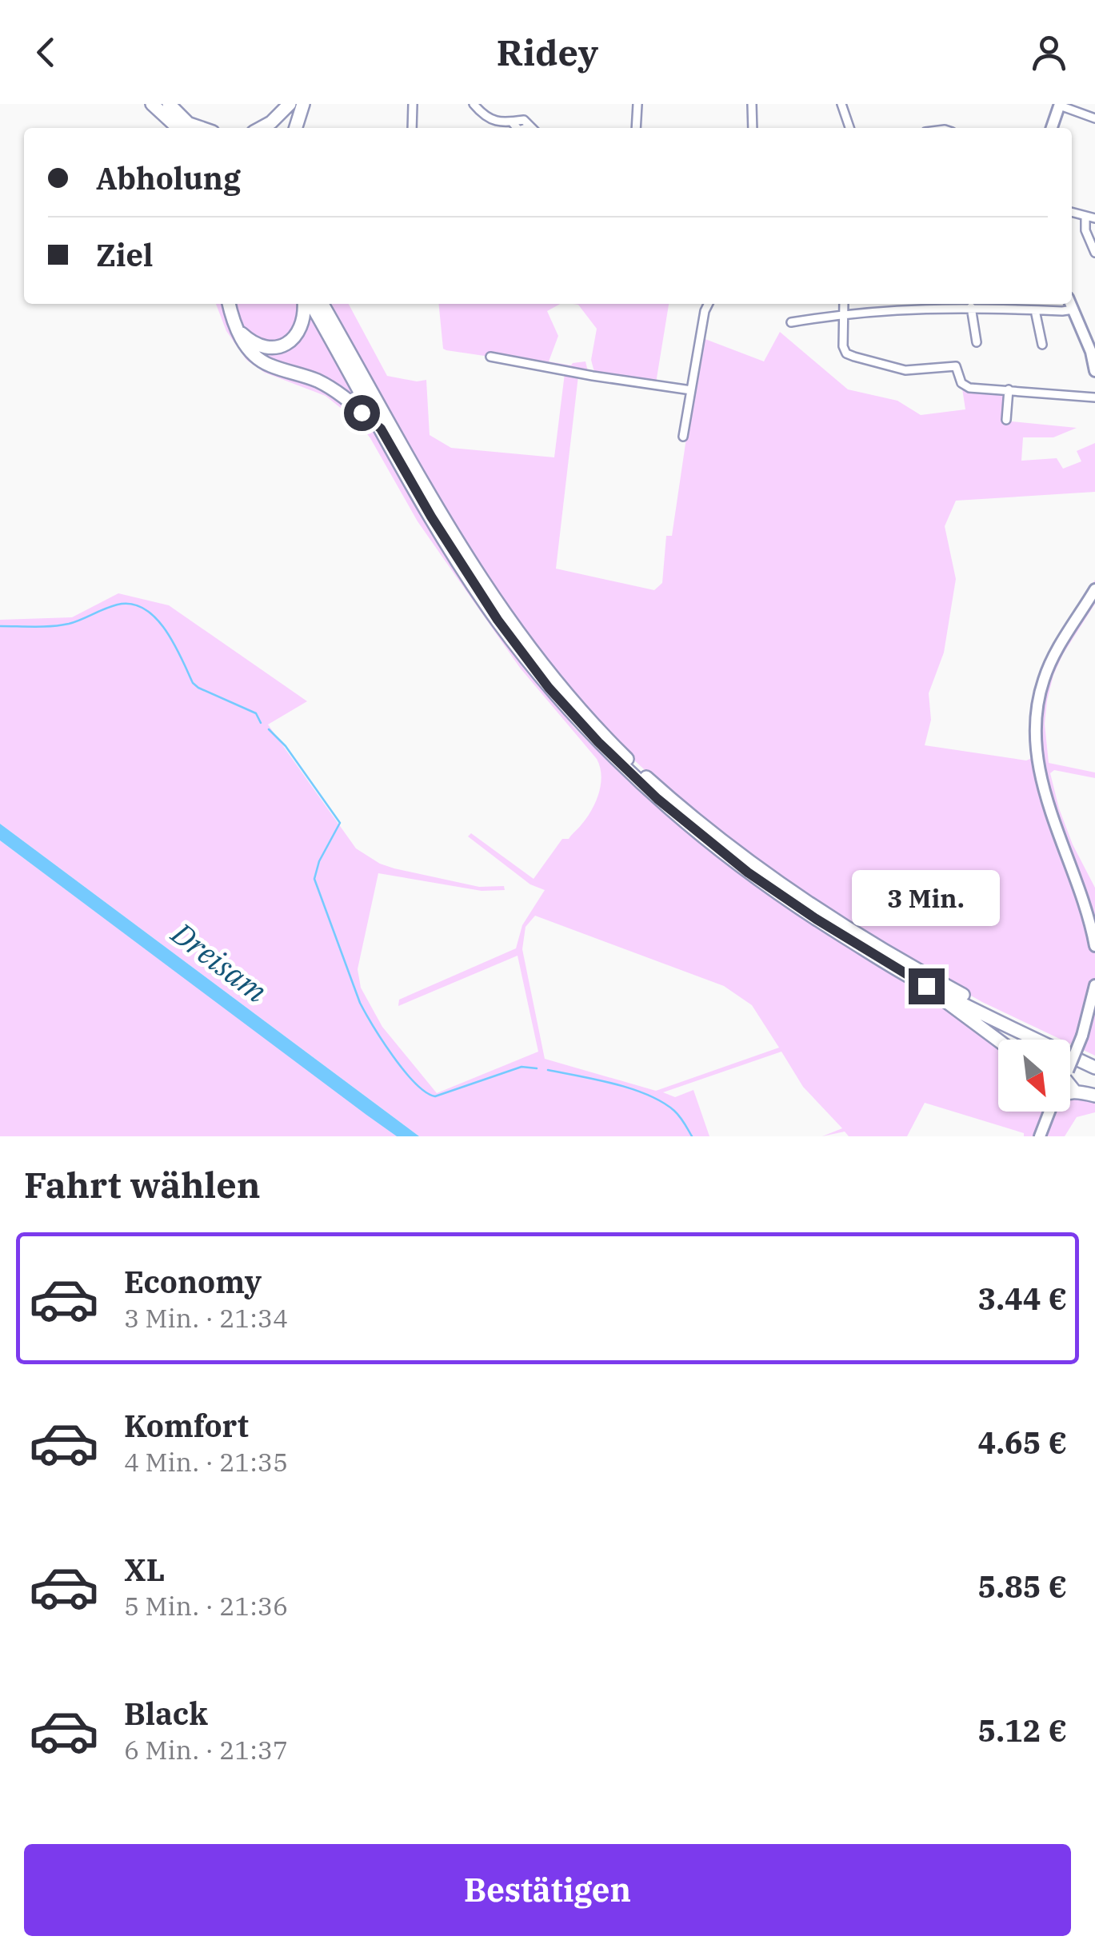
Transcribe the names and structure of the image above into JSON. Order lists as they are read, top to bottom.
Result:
{
  "water": ["Dreisam"],
  "north": "bottom right",
  "page": {
    "header": "Ridey",
    "banner": ["Abholung", "Ziel"],
    "bubble": "3 Min.",
    "heading": "Fahrt wählen",
    "list": [
      {
        "name": "Economy",
        "note": "3 Min. · 21:34",
        "value": "3.44 €"
      },
      {
        "name": "Komfort",
        "note": "4 Min. · 21:35",
        "value": "4.65 €"
      },
      {
        "name": "XL",
        "note": "5 Min. · 21:36",
        "value": "5.85 €"
      },
      {
        "name": "Black",
        "note": "6 Min. · 21:37",
        "value": "5.12 €"
      }
    ],
    "buttons": "Bestätigen"
  }
}
